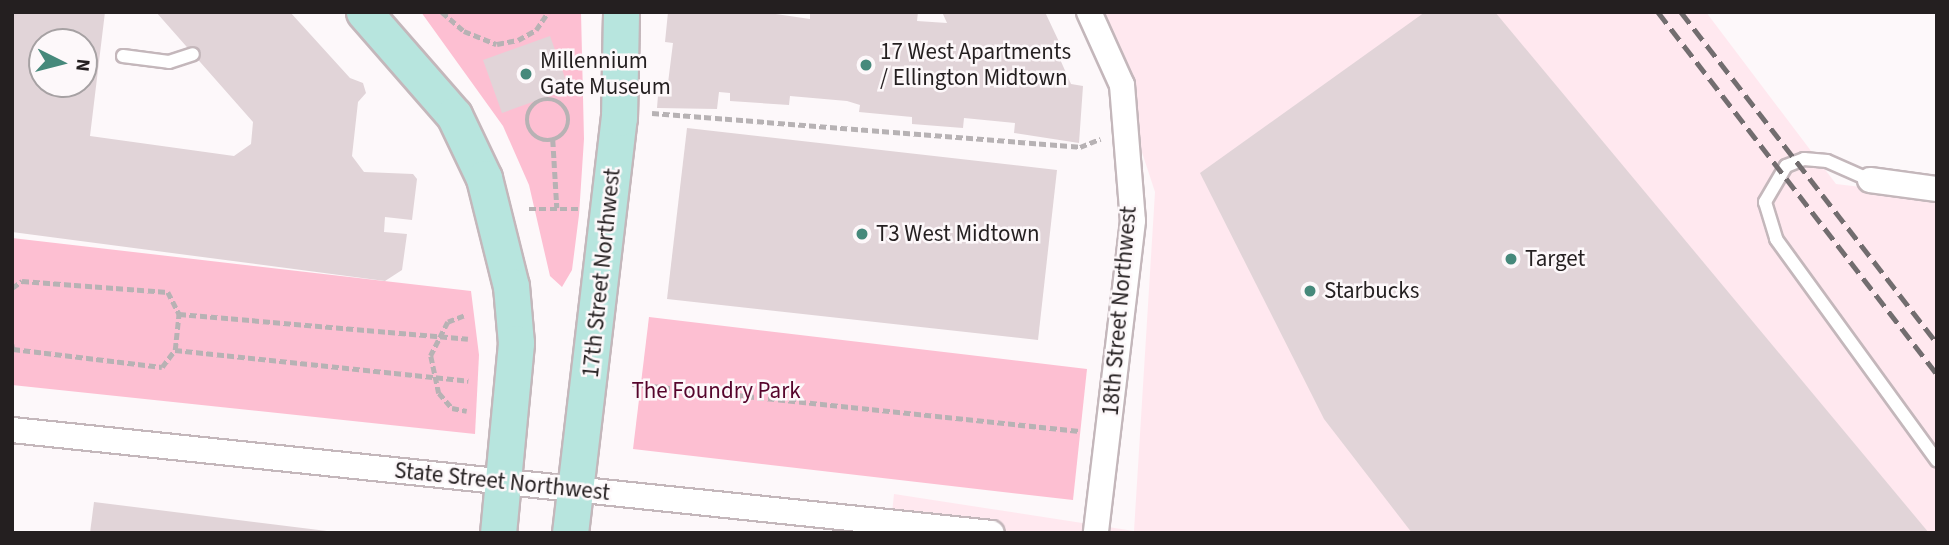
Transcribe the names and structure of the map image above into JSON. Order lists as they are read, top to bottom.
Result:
{
  "streets": {
    "main road": ["17th Street Northwest"],
    "street": ["18th Street Northwest", "State Street Northwest"]
  },
  "crossings": [
    ["17th Street Northwest", "State Street Northwest"]
  ],
  "parks": ["The Foundry Park"],
  "places": [
    "17 West Apartments / Ellington Midtown",
    "Millennium Gate Museum",
    "T3 West Midtown",
    "Target",
    "Starbucks"
  ],
  "north": "right"
}
